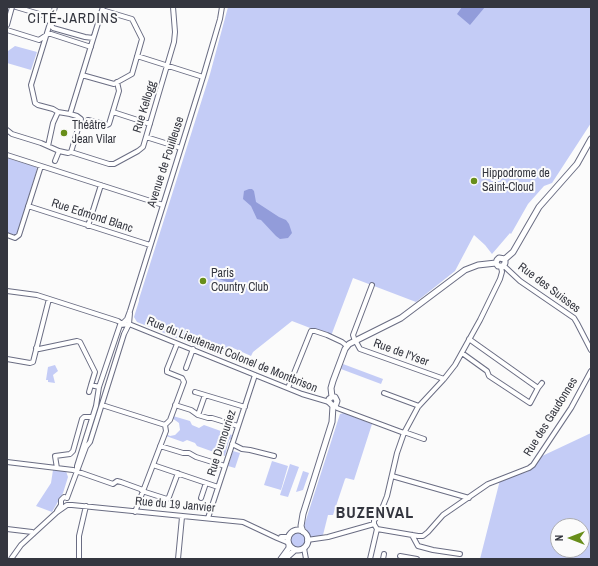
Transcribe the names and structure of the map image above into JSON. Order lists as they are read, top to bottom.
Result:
{
  "streets": {
    "street": [
      "Rue Kellogg",
      "Avenue de Fouilleuse",
      "Rue Edmond Blanc",
      "Rue des Suisses",
      "Rue de l'Yser",
      "Rue du Lieutenant Colonel de Montbrison",
      "Rue des Gaudonnes",
      "Rue Dumouriez",
      "Rue du 19 Janvier"
    ]
  },
  "crossings": [
    ["Avenue de Fouilleuse", "Rue Edmond Blanc"],
    ["Avenue de Fouilleuse", "Rue du Lieutenant Colonel de Montbrison"],
    ["Avenue de Fouilleuse", "Rue du 19 Janvier"],
    ["Rue du Lieutenant Colonel de Montbrison", "Rue Dumouriez"],
    ["Rue Dumouriez", "Rue du 19 Janvier"]
  ],
  "districts": ["CITÉ-JARDINS", "BUZENVAL"],
  "places": ["Théâtre Jean Vilar", "Hippodrome de Saint-Cloud", "Paris Country Club"],
  "north": "left"
}
